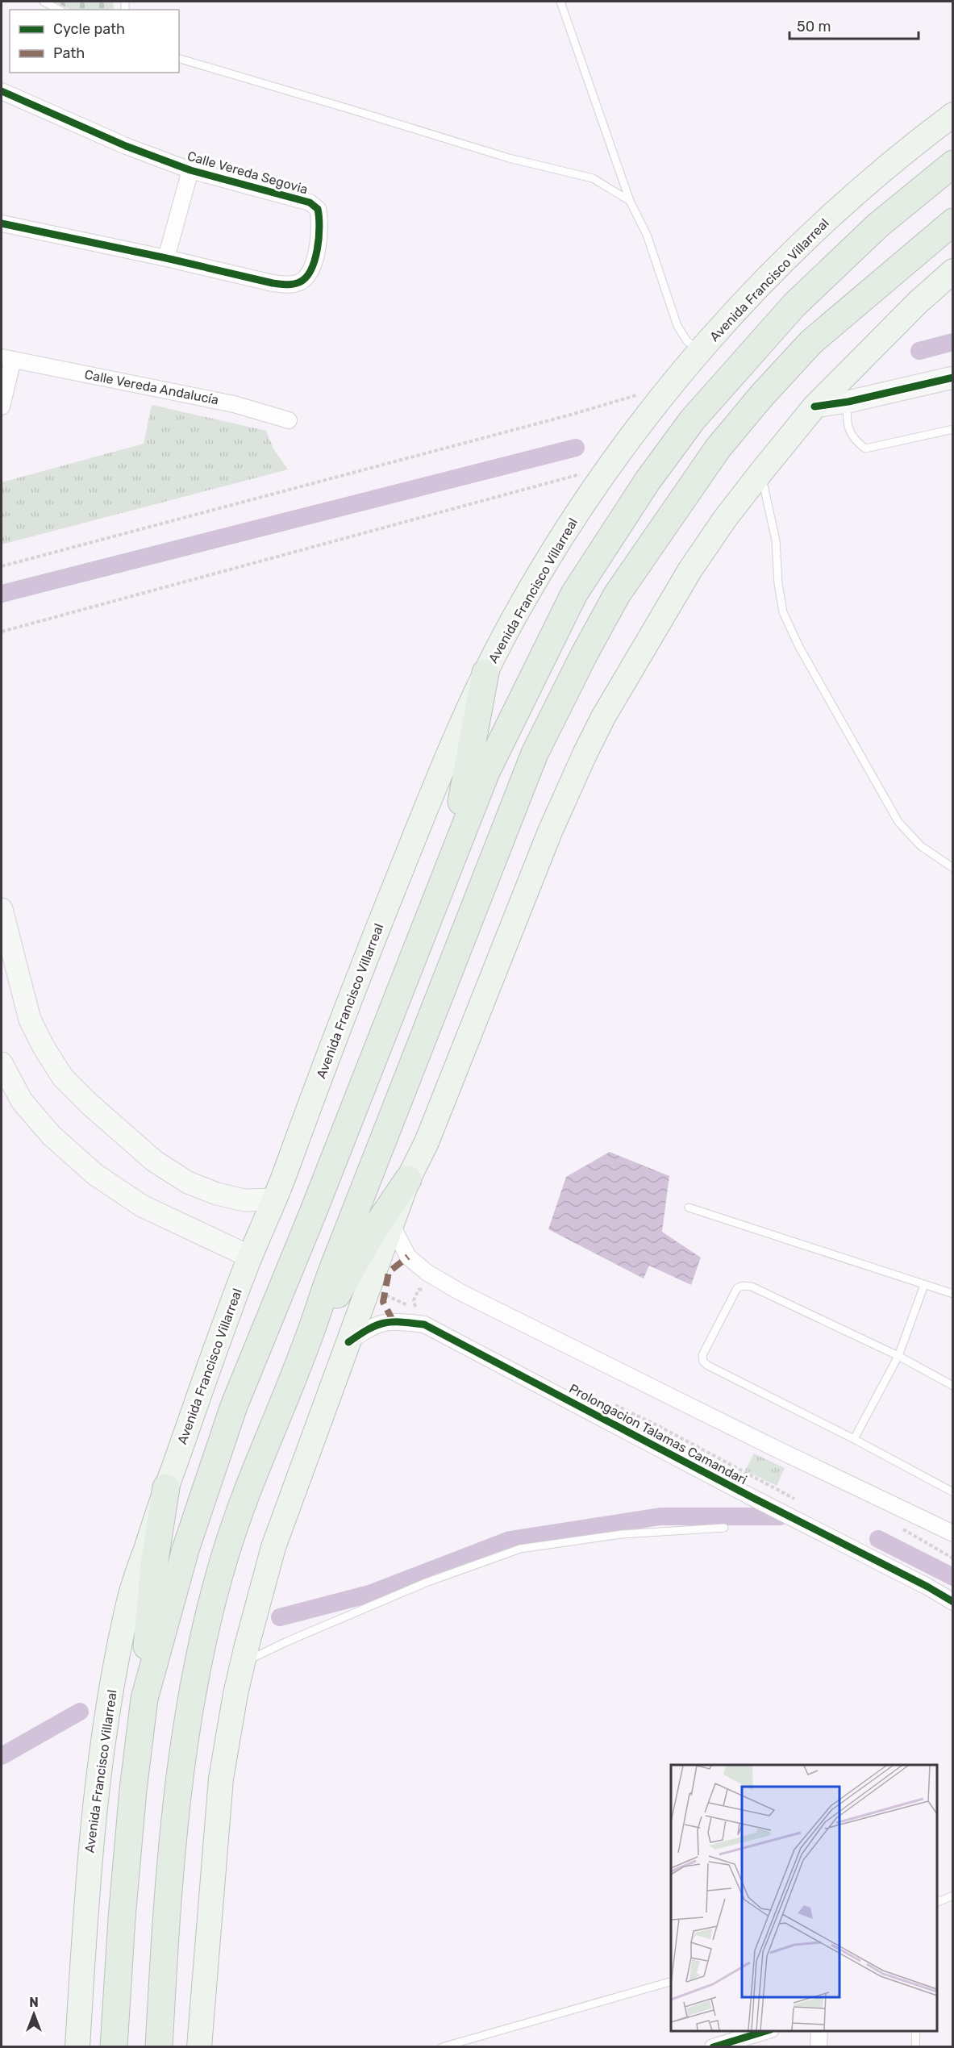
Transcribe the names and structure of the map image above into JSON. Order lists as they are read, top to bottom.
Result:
{
  "streets": {
    "main road": ["Avenida Francisco Villarreal"],
    "street": ["Calle Vereda Segovia", "Calle Vereda Andalucía", "Prolongacion Talamas Camandari"]
  },
  "legend": ["Cycle path", "Path"],
  "scale_bar": "50 m",
  "north": "top"
}
